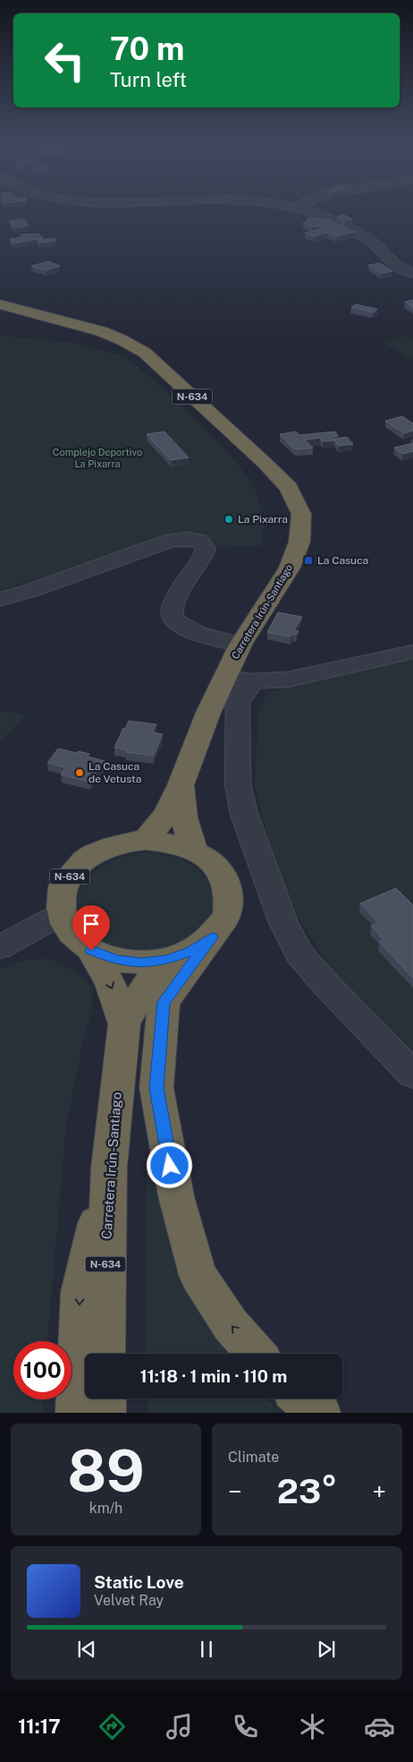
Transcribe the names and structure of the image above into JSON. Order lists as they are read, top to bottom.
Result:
{
  "streets": {
    "highway": ["N-634", "Carretera Irún-Santiago"]
  },
  "crossings": [
    ["N-634", "Carretera Irún-Santiago"]
  ],
  "parks": ["Complejo Deportivo La Pixarra"],
  "places": {
    "other": ["La Pixarra", "La Casuca de Vetusta"],
    "transit": ["La Casuca"]
  },
  "page": {
    "turn": ["70 m", "Turn left"],
    "limit": "100",
    "trip": "11:18 · 1 min · 110 m",
    "tile": [
      ["89", "km/h"],
      "Climate"
    ],
    "heat": ["−", "23°", "+"],
    "song": ["Static Love", "Velvet Ray"],
    "tabs": "11:17"
  }
}
